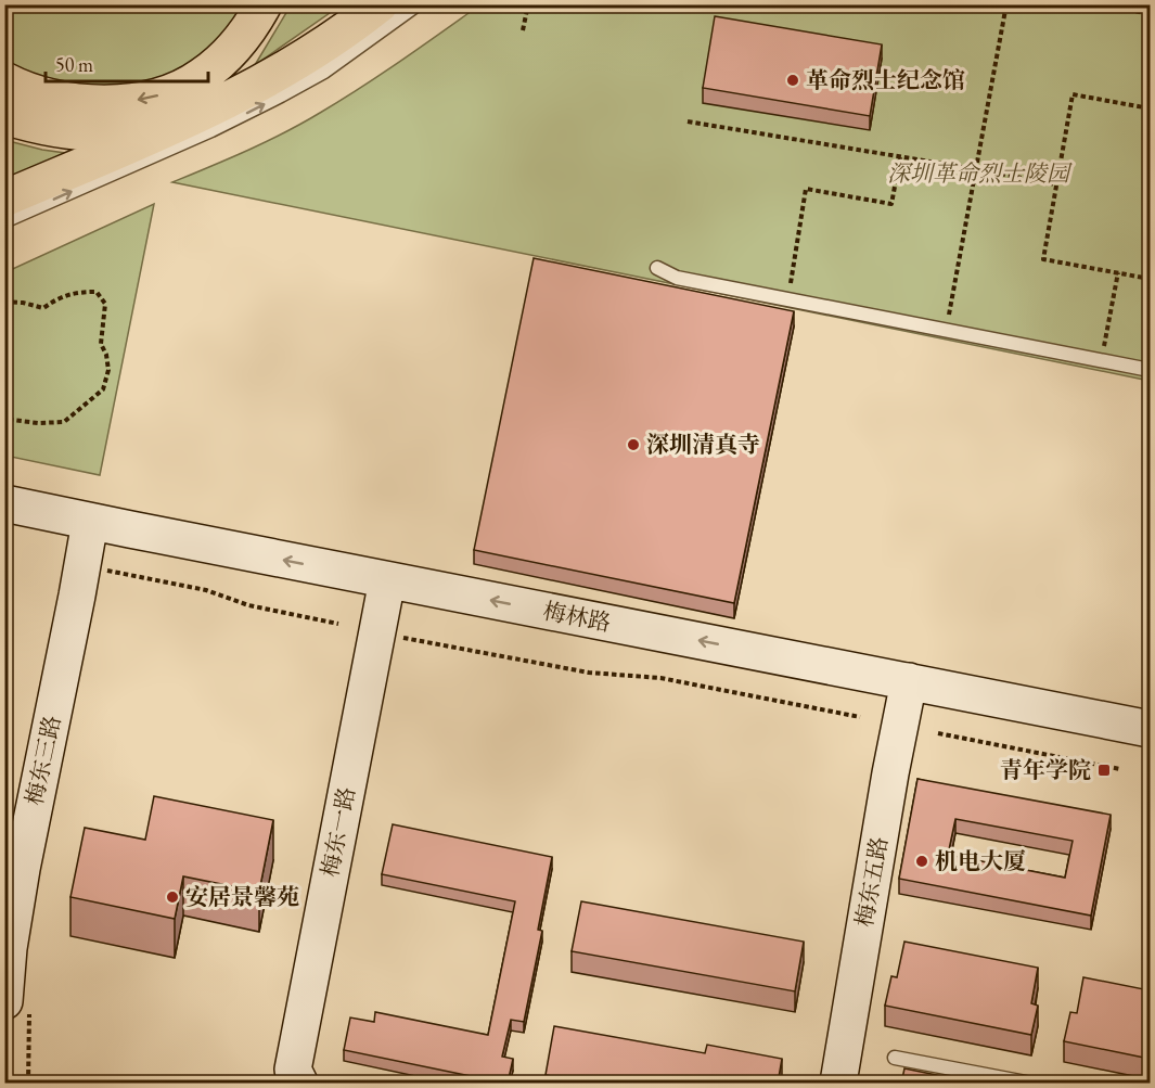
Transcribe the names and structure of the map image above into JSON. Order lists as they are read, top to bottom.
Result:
{
  "streets": {
    "main road": [
      "梅林路",
      "梅东三路",
      "梅东一路",
      "梅东五路"
    ]
  },
  "crossings": [
    ["梅林路", "梅东三路"],
    ["梅林路", "梅东一路"],
    ["梅林路", "梅东五路"]
  ],
  "parks": ["深圳革命烈士陵园"],
  "places": {
    "other": [
      "革命烈士纪念馆",
      "深圳清真寺",
      "机电大厦",
      "安居景馨苑"
    ],
    "transit": ["青年学院"]
  },
  "scale_bar": "50 m"
}
